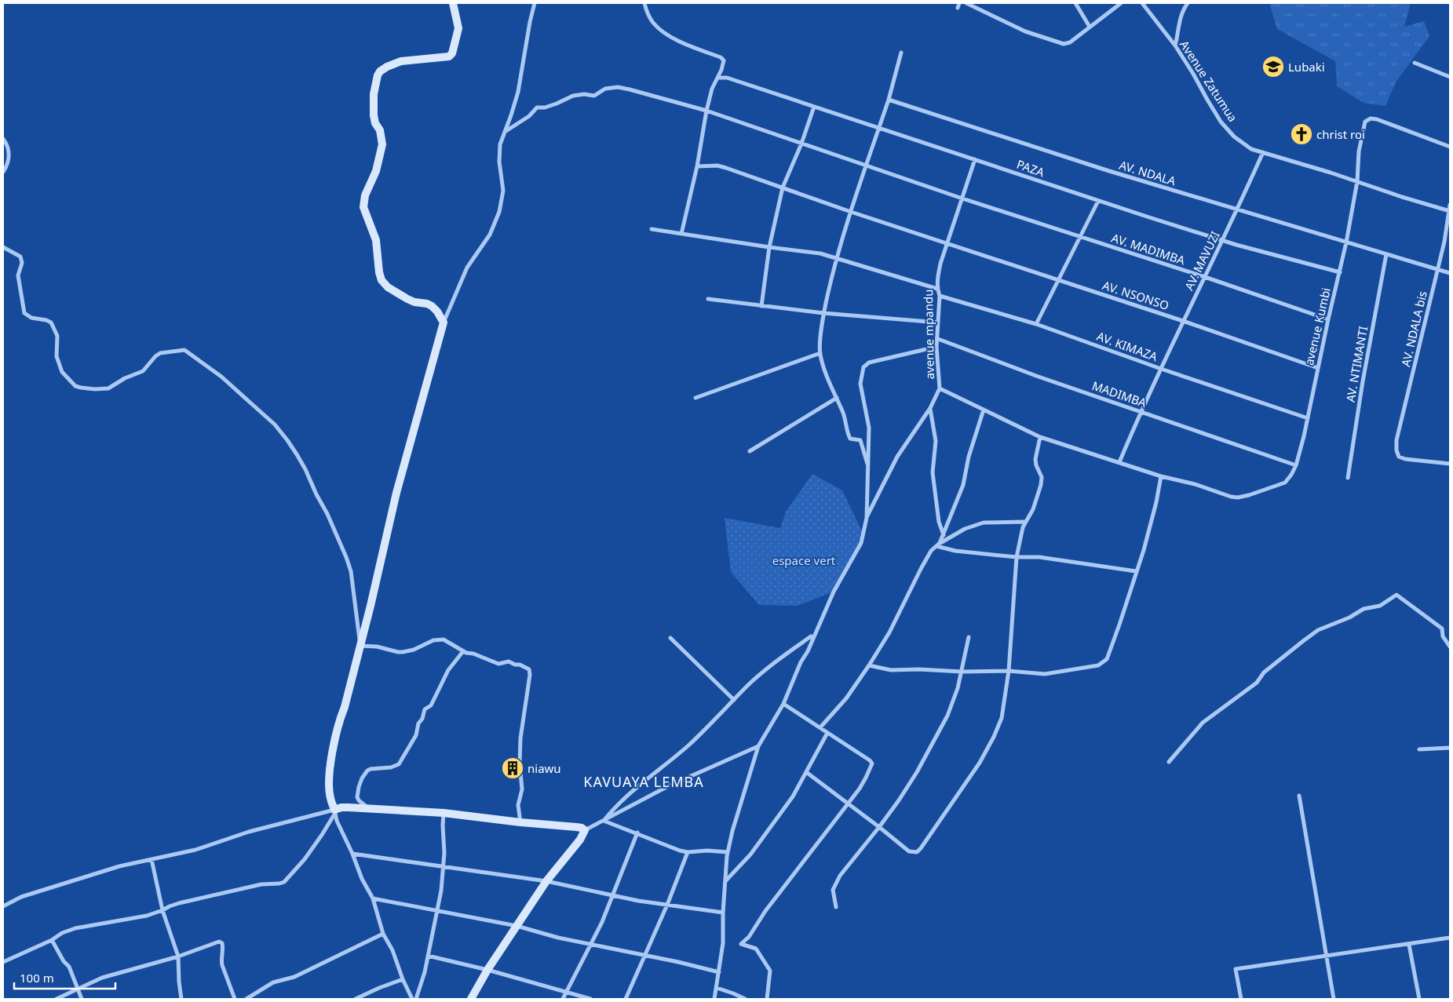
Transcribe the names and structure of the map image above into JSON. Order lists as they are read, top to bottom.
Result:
{
  "streets": {
    "street": [
      "Avenue Zatumua",
      "PAZA",
      "AV. NDALA",
      "AV. MADIMBA",
      "AV. MAVUZI",
      "AV. NSONSO",
      "avenue Kumbi",
      "AV. NDALA bis",
      "avenue mpandu",
      "AV. KIMAZA",
      "AV. NTIMANTI",
      "MADIMBA"
    ]
  },
  "crossings": [
    ["Avenue Zatumua", "AV. MAVUZI"],
    ["Avenue Zatumua", "avenue Kumbi"],
    ["Avenue Zatumua", "AV. NDALA bis"],
    ["PAZA", "AV. MAVUZI"],
    ["PAZA", "avenue Kumbi"],
    ["PAZA", "avenue mpandu"],
    ["AV. NDALA", "AV. MAVUZI"],
    ["AV. NDALA", "avenue Kumbi"],
    ["AV. NDALA", "AV. NDALA bis"],
    ["AV. NDALA", "AV. NTIMANTI"],
    ["AV. MADIMBA", "AV. MAVUZI"],
    ["AV. MADIMBA", "avenue Kumbi"],
    ["AV. MADIMBA", "avenue mpandu"],
    ["AV. MAVUZI", "AV. NSONSO"],
    ["AV. MAVUZI", "AV. KIMAZA"],
    ["AV. MAVUZI", "MADIMBA"],
    ["AV. NSONSO", "avenue Kumbi"],
    ["AV. NSONSO", "avenue mpandu"],
    ["avenue Kumbi", "AV. KIMAZA"],
    ["avenue Kumbi", "MADIMBA"],
    ["avenue mpandu", "AV. KIMAZA"],
    ["avenue mpandu", "MADIMBA"]
  ],
  "districts": ["KAVUAYA LEMBA"],
  "parks": ["espace vert"],
  "places": {
    "school or university": ["Lubaki"],
    "church": ["christ roi"],
    "building": ["niawu"]
  },
  "scale_bar": "100 m"
}
